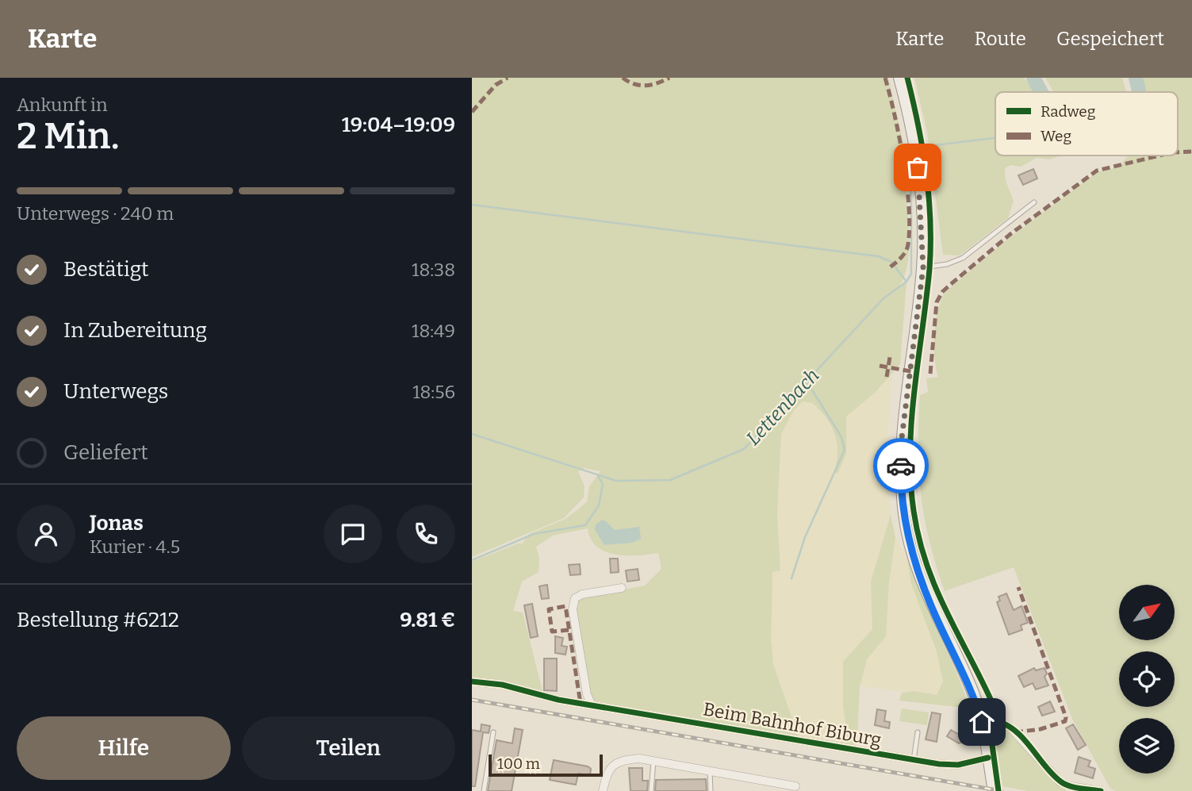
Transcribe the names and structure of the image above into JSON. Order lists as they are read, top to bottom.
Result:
{
  "streets": {
    "street": ["Beim Bahnhof Biburg"]
  },
  "water": ["Lettenbach"],
  "legend": ["Radweg", "Weg"],
  "scale_bar": "100 m",
  "north": "top right",
  "page": {
    "header": "Karte",
    "nav": ["Karte", "Route", "Gespeichert"],
    "heading": ["2 Min.", "Ankunft in", "19:04–19:09"],
    "panel": [
      "Jonas",
      "Kurier · 4.5",
      "Bestellung #6212",
      "9.81 €"
    ],
    "bar": "Unterwegs · 240 m",
    "list": [
      ["Bestätigt", "18:38"],
      ["In Zubereitung", "18:49"],
      ["Unterwegs", "18:56"],
      "Geliefert"
    ],
    "buttons": ["Hilfe", "Teilen"],
    "scale": "100 m"
  }
}
